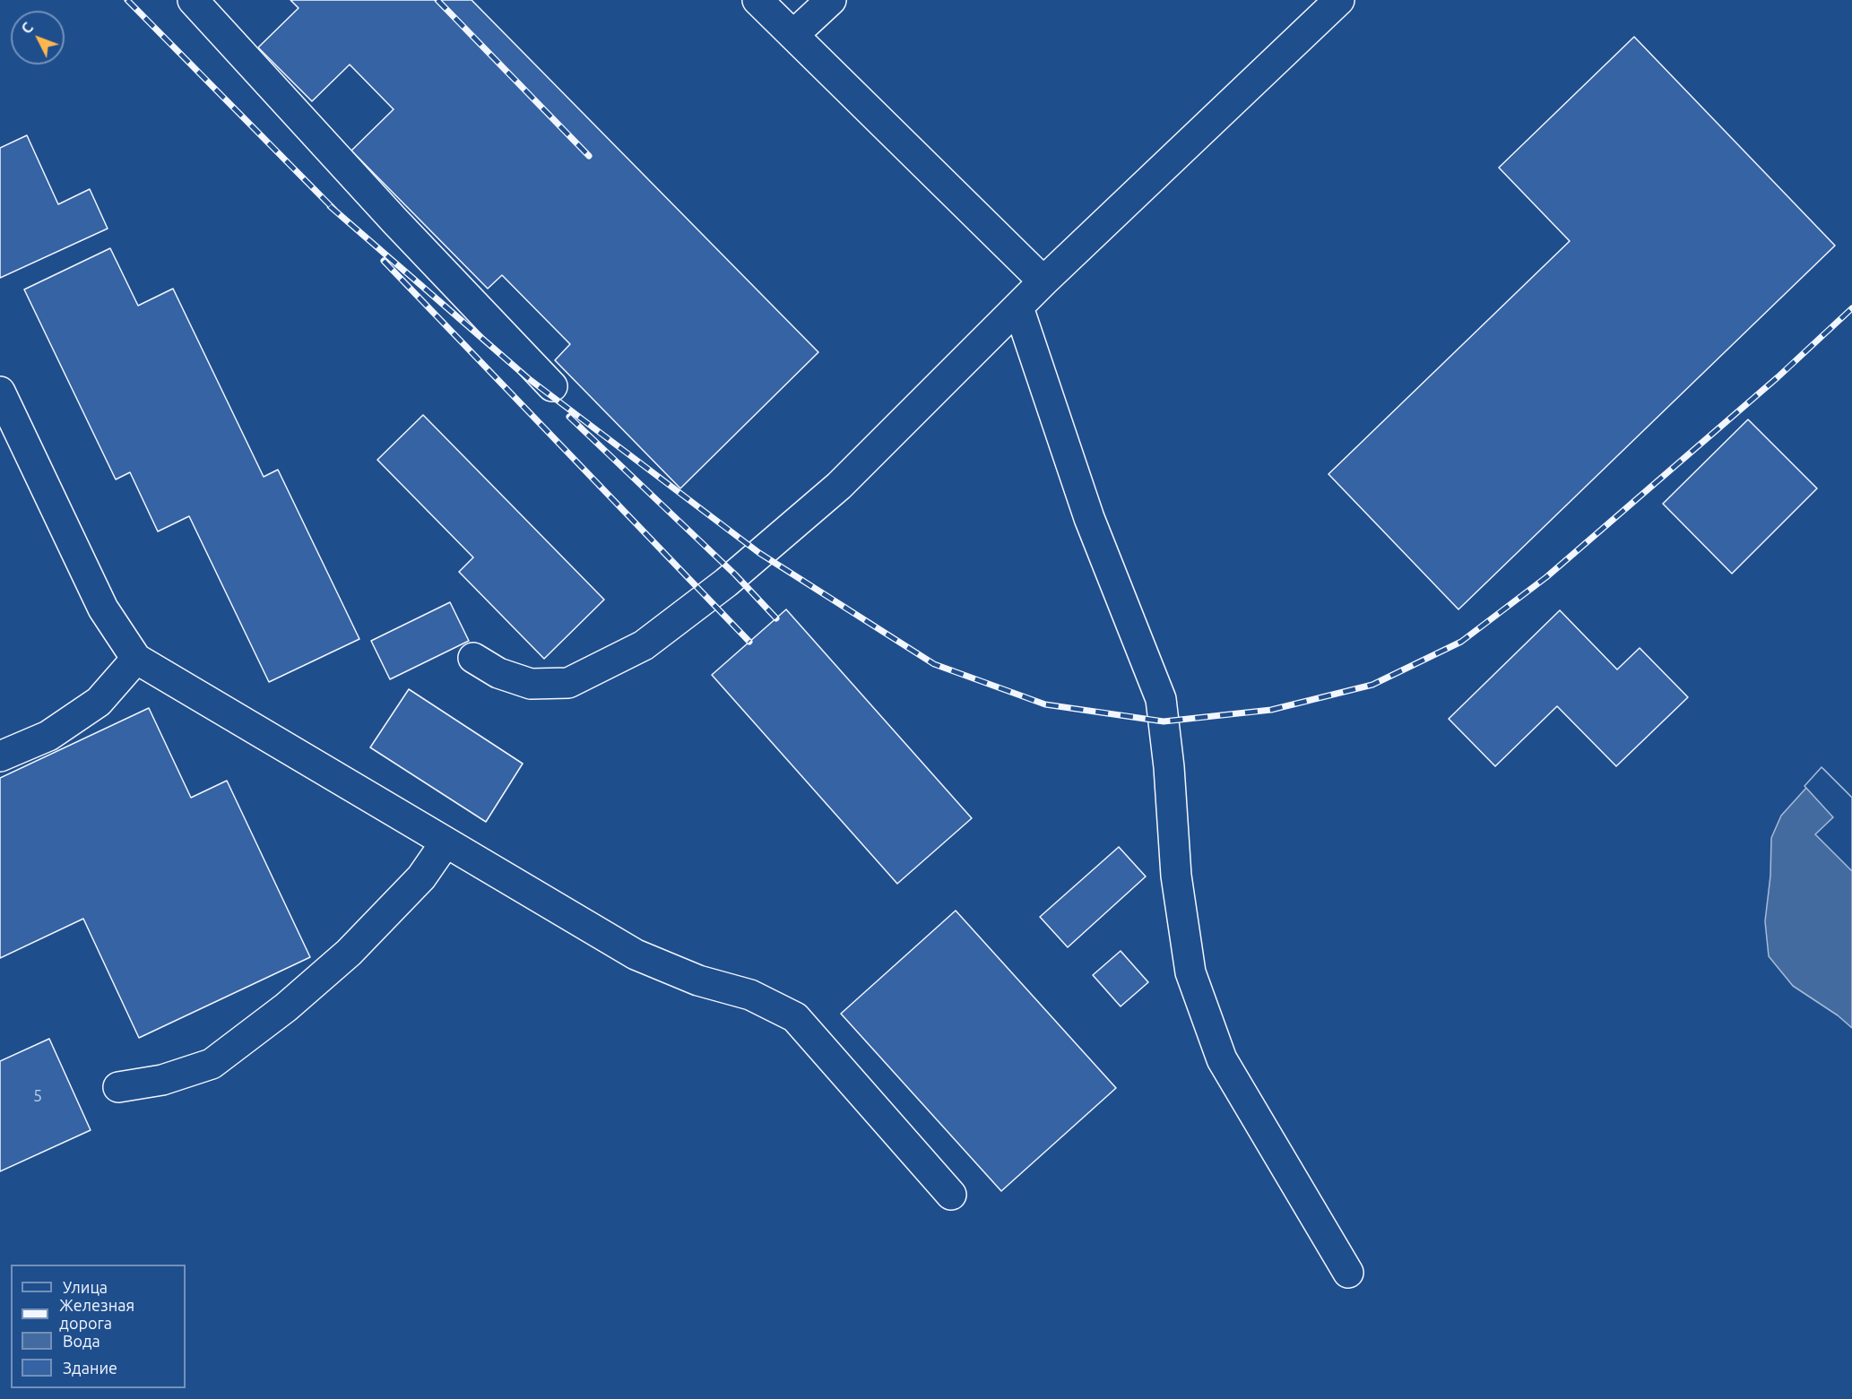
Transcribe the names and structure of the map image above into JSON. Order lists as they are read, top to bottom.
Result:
{
  "house_numbers": ["5"],
  "legend": [
    "Улица",
    "Железная дорога",
    "Вода",
    "Здание"
  ],
  "north": "top left"
}
